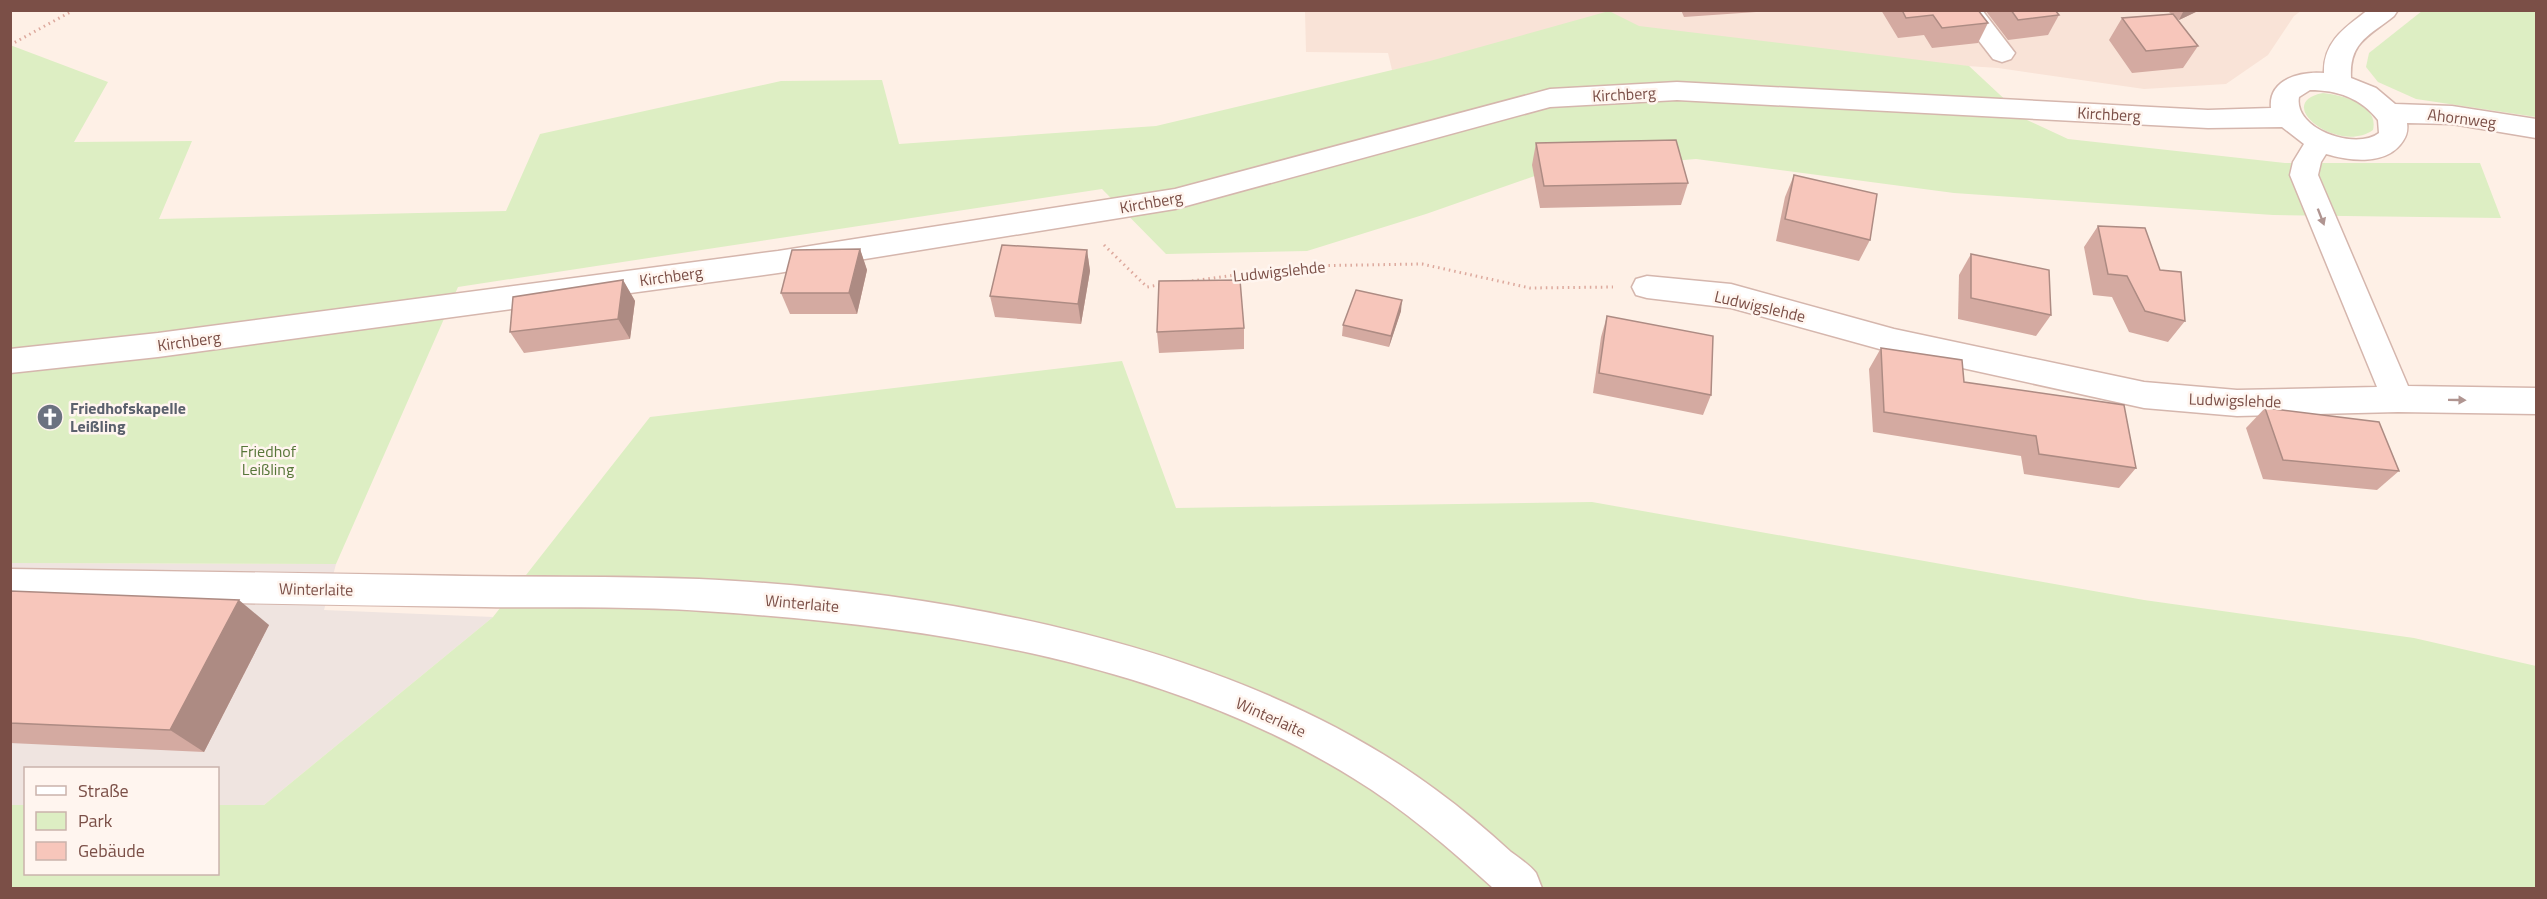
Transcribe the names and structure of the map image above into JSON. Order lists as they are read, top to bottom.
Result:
{
  "streets": {
    "street": [
      "Kirchberg",
      "Ahornweg",
      "Ludwigslehde",
      "Winterlaite"
    ]
  },
  "parks": ["Friedhof Leißling"],
  "places": {
    "church": ["Friedhofskapelle Leißling"]
  },
  "legend": ["Straße", "Park", "Gebäude"]
}
